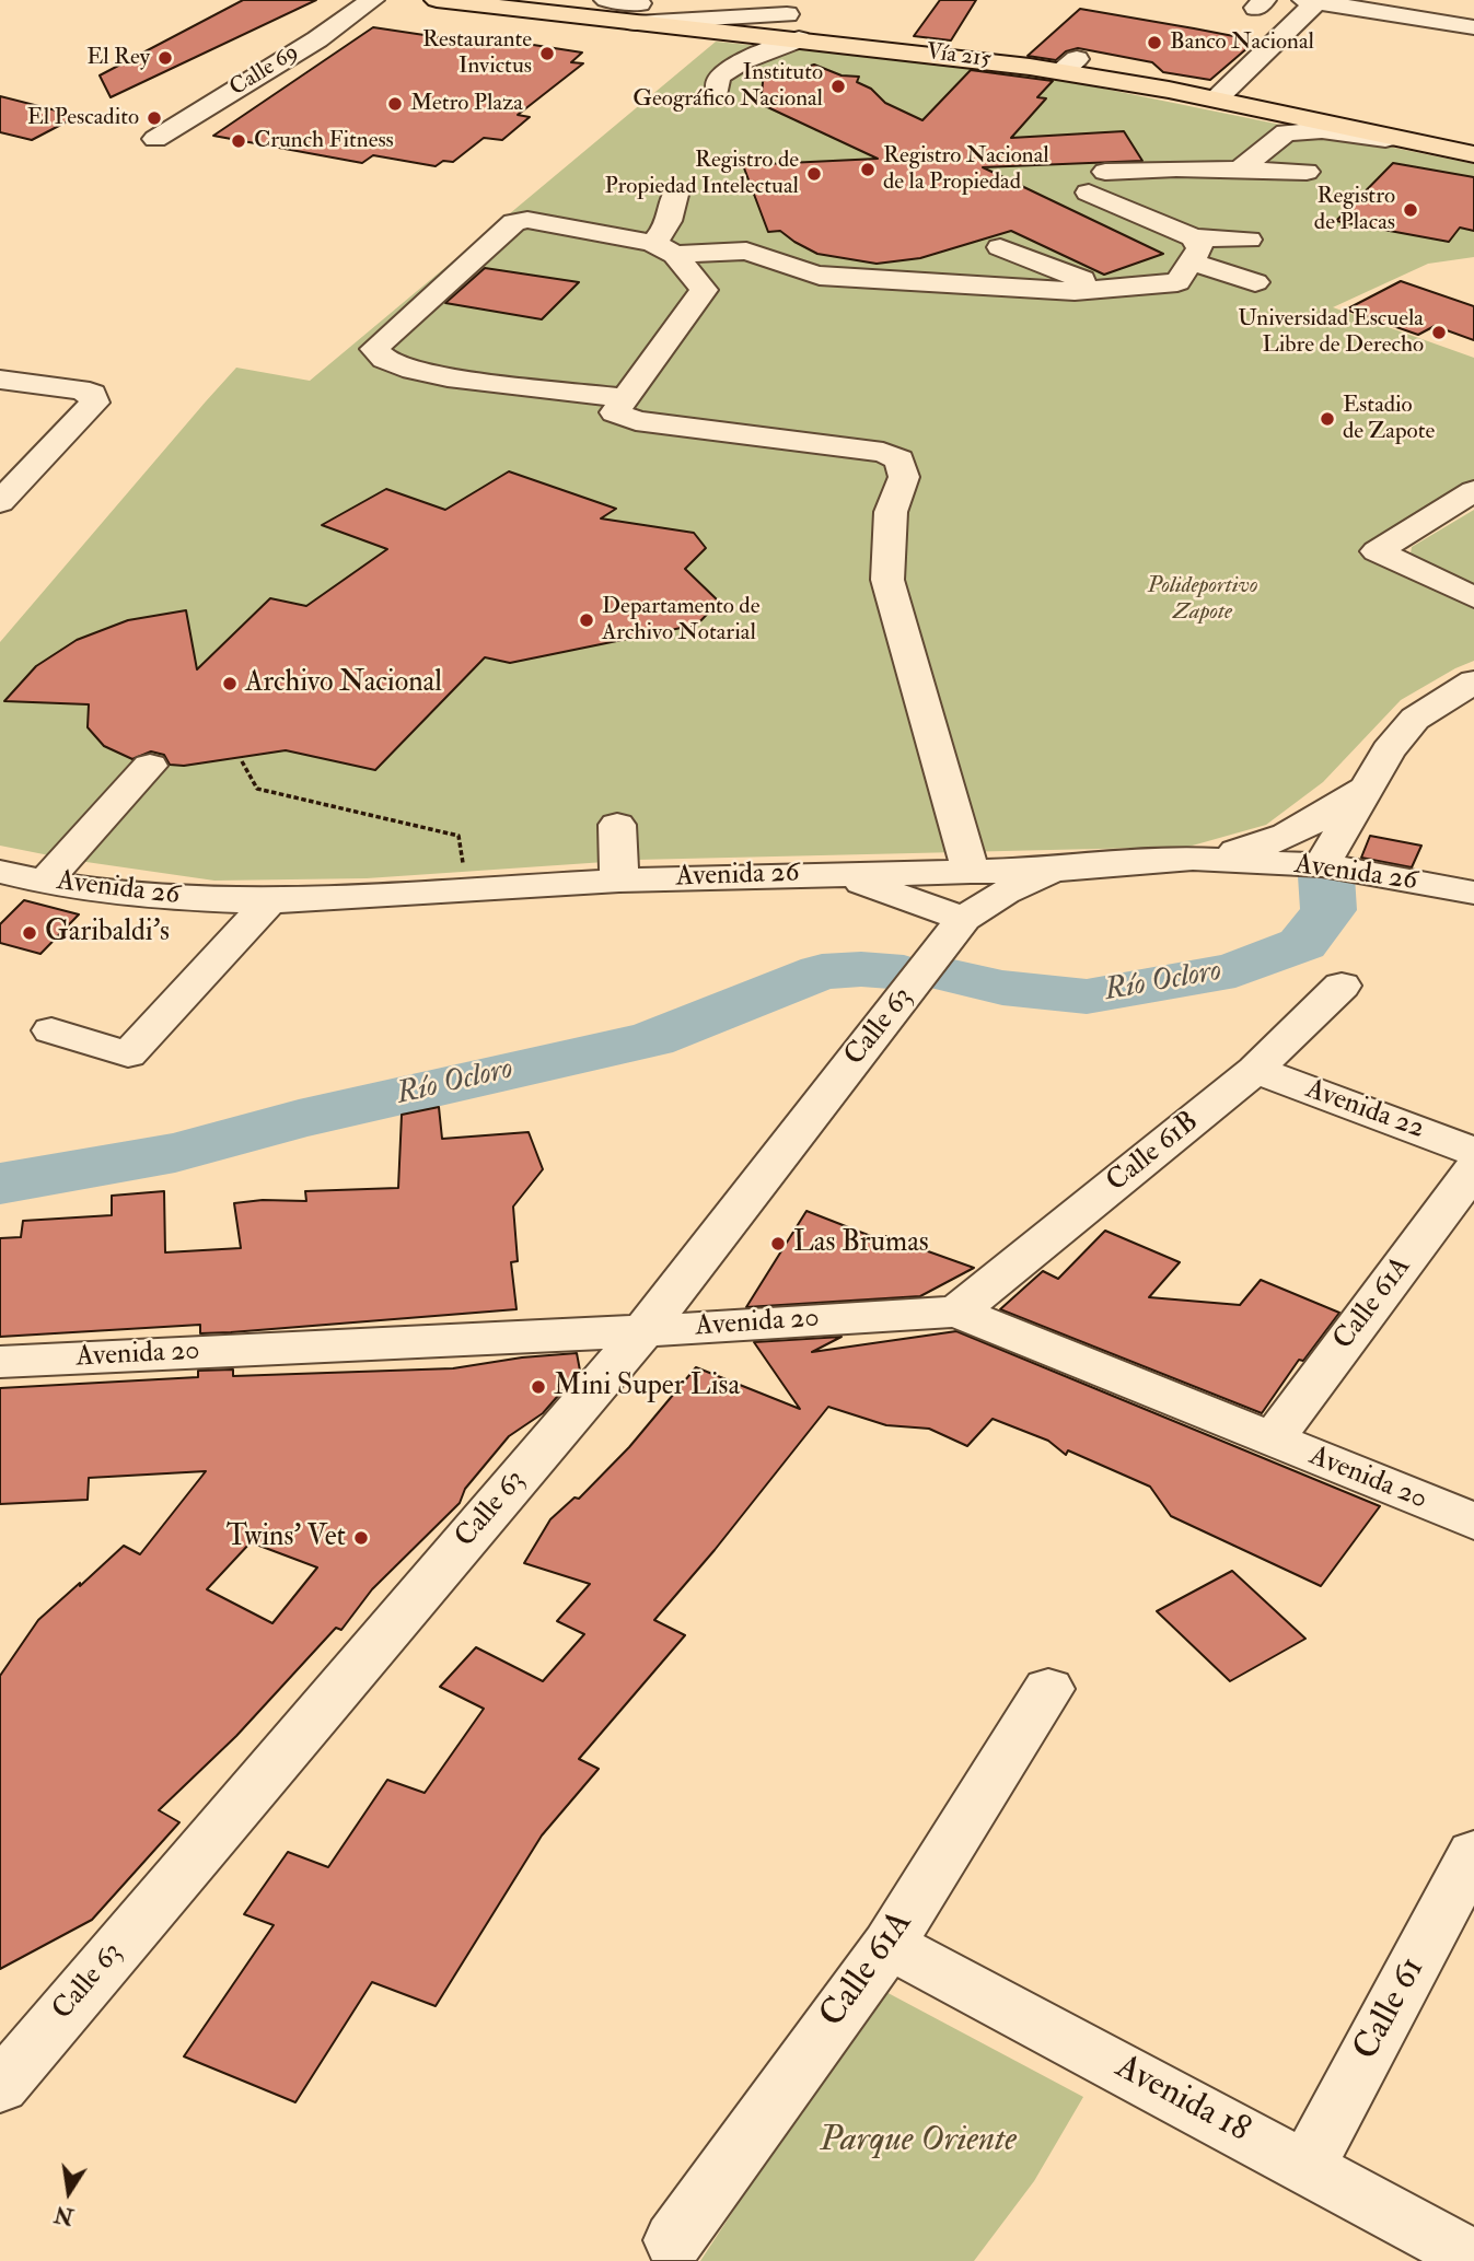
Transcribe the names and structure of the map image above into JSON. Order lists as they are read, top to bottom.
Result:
{
  "streets": {
    "main road": ["Vía 215"],
    "street": [
      "Calle 69",
      "Avenida 26",
      "Calle 63",
      "Avenida 22",
      "Calle 61B",
      "Calle 61A",
      "Avenida 20",
      "Calle 61",
      "Avenida 18"
    ]
  },
  "crossings": [
    ["Avenida 26", "Calle 63"],
    ["Calle 63", "Avenida 20"],
    ["Avenida 22", "Calle 61B"],
    ["Calle 61B", "Avenida 20"],
    ["Calle 61A", "Avenida 20"],
    ["Calle 61A", "Avenida 18"],
    ["Calle 61", "Avenida 18"]
  ],
  "water": ["Río Ocloro"],
  "parks": ["Polideportivo Zapote", "Parque Oriente"],
  "places": [
    "Banco Nacional",
    "Restaurante Invictus",
    "El Rey",
    "Instituto Geográfico Nacional",
    "Metro Plaza",
    "El Pescadito",
    "Crunch Fitness",
    "Registro Nacional de la Propiedad",
    "Registro de Propiedad Intelectual",
    "Registro de Placas",
    "Universidad Escuela Libre de Derecho",
    "Estadio de Zapote",
    "Departamento de Archivo Notarial",
    "Archivo Nacional",
    "Garibaldi's",
    "Las Brumas",
    "Mini Super Lisa",
    "Twins' Vet"
  ],
  "north": "bottom"
}
